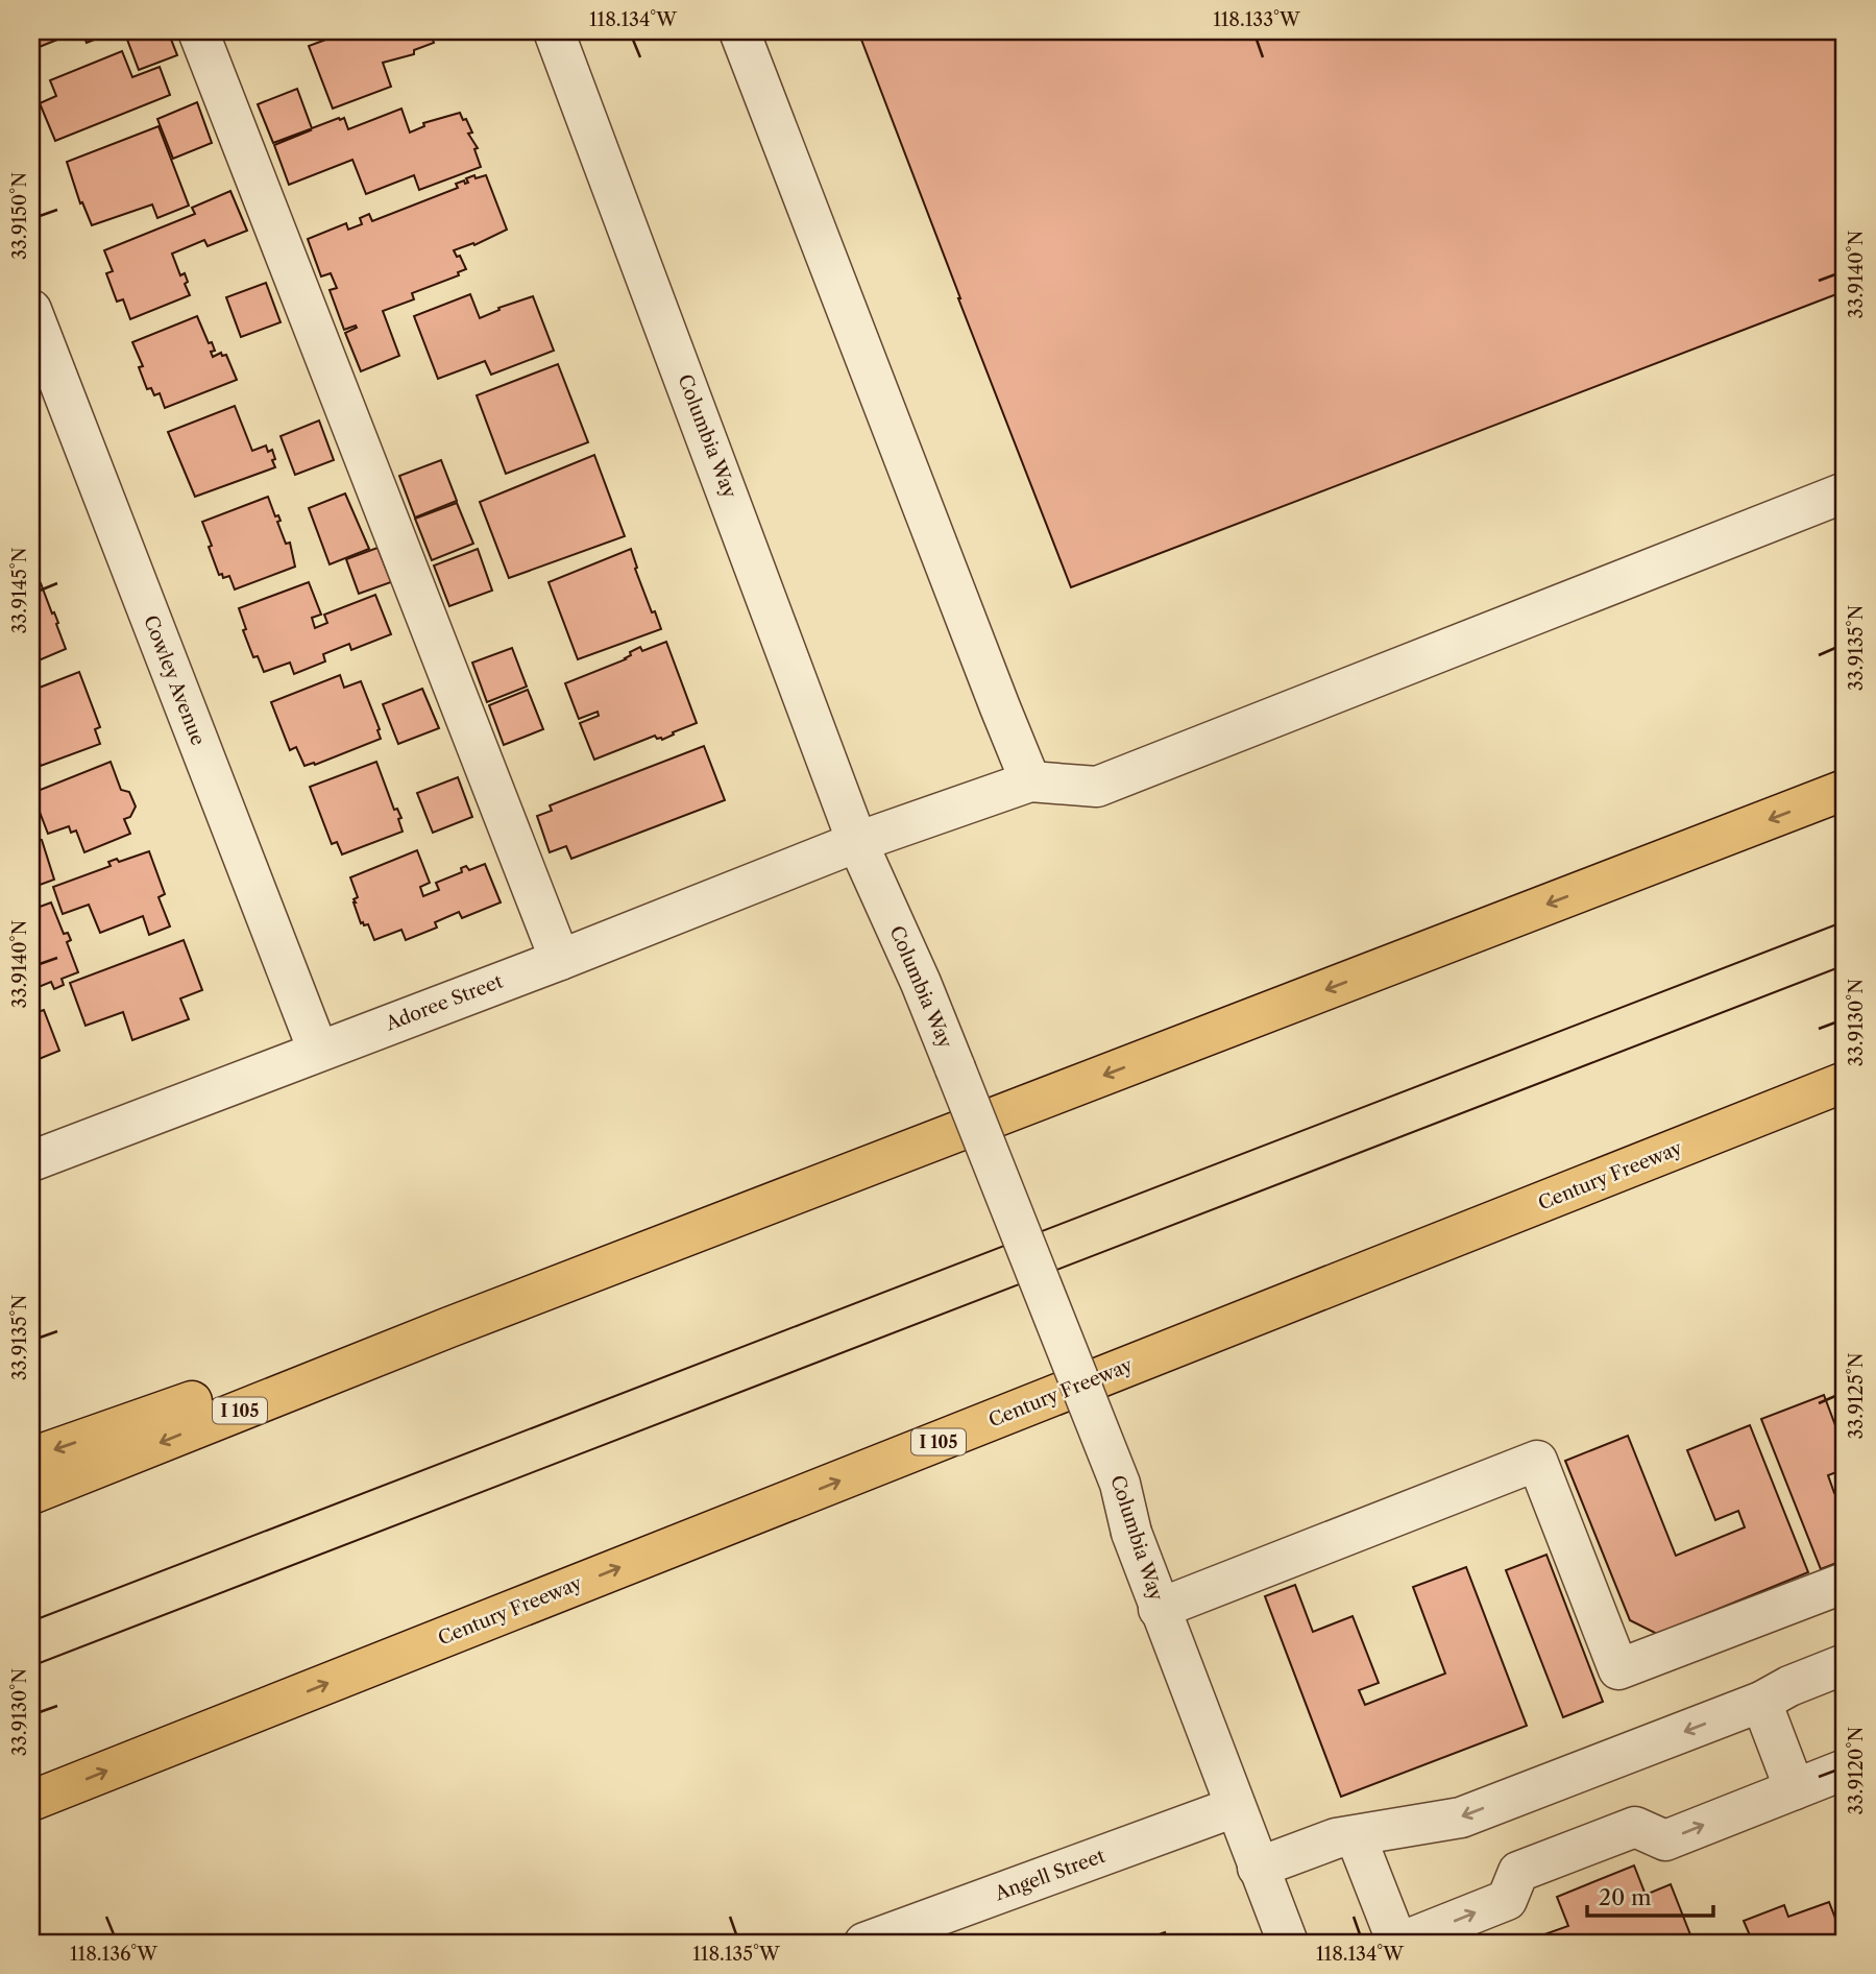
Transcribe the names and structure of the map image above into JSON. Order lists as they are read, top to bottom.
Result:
{
  "streets": {
    "highway": ["Century Freeway", "I 105"],
    "street": [
      "Columbia Way",
      "Cowley Avenue",
      "Adoree Street",
      "Angell Street"
    ]
  },
  "crossings": [
    ["Columbia Way", "Adoree Street"],
    ["Columbia Way", "Angell Street"],
    ["Cowley Avenue", "Adoree Street"]
  ],
  "scale_bar": "20 m",
  "coordinates": [
    "118.134°W",
    "118.133°W",
    "33.9150°N",
    "33.9140°N",
    "33.9145°N",
    "33.9135°N",
    "33.9130°N",
    "33.9125°N",
    "33.9120°N",
    "118.136°W",
    "118.135°W"
  ]
}
